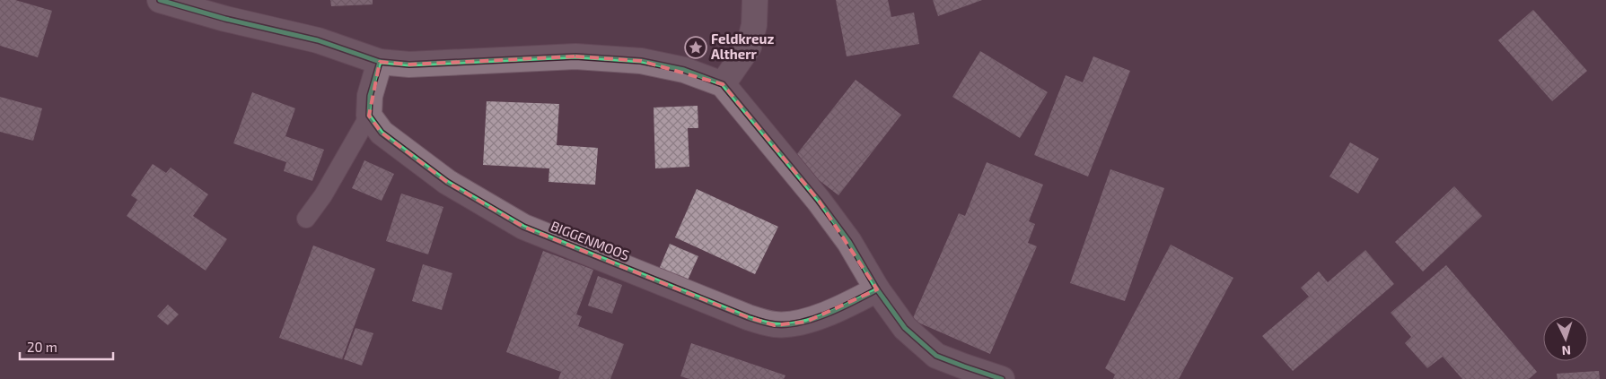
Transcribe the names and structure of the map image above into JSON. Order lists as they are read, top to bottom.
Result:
{
  "streets": {
    "street": ["BIGGENMOOS"]
  },
  "places": {
    "place": ["Feldkreuz Altherr"]
  },
  "scale_bar": "20 m",
  "north": "bottom"
}
